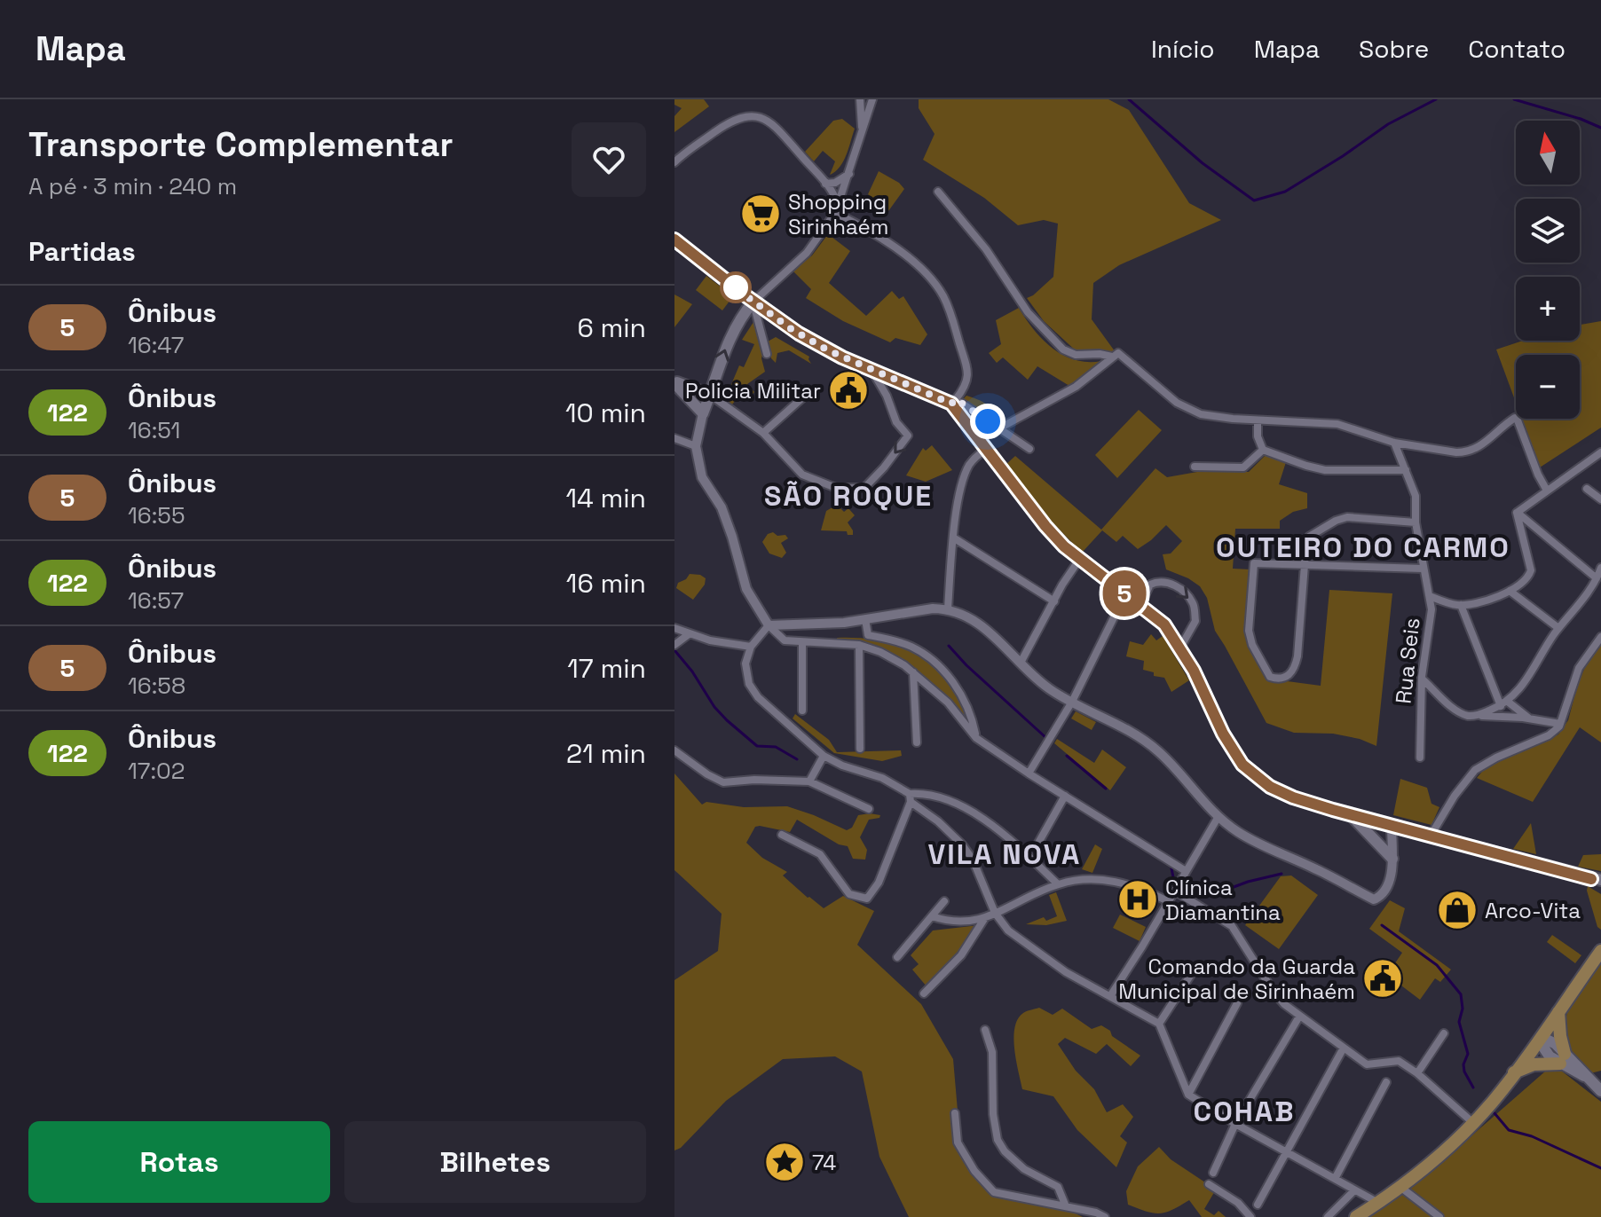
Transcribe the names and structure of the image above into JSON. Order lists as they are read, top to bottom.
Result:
{
  "streets": {
    "street": ["Rua Seis"]
  },
  "districts": [
    "SÃO ROQUE",
    "OUTEIRO DO CARMO",
    "VILA NOVA",
    "COHAB"
  ],
  "places": {
    "supermarket": ["Shopping Sirinhaém"],
    "public building": ["Policia Militar", "Comando da Guarda Municipal de Sirinhaém"],
    "hospital": ["Clínica Diamantina"],
    "shop": ["Arco-Vita"],
    "place": ["74"]
  },
  "lines": ["bus line 5"],
  "north": "top",
  "page": {
    "header": "Mapa",
    "nav": [
      "Início",
      "Mapa",
      "Sobre",
      "Contato"
    ],
    "heading": [
      ["Transporte Complementar", "A pé · 3 min · 240 m"],
      "Partidas"
    ],
    "on_map": "5",
    "map_buttons": ["+", "−"],
    "list": [
      {
        "mark": "5",
        "name": "Ônibus",
        "note": "16:47",
        "value": "6 min"
      },
      {
        "mark": "122",
        "name": "Ônibus",
        "note": "16:51",
        "value": "10 min"
      },
      {
        "mark": "5",
        "name": "Ônibus",
        "note": "16:55",
        "value": "14 min"
      },
      {
        "mark": "122",
        "name": "Ônibus",
        "note": "16:57",
        "value": "16 min"
      },
      {
        "mark": "5",
        "name": "Ônibus",
        "note": "16:58",
        "value": "17 min"
      },
      {
        "mark": "122",
        "name": "Ônibus",
        "note": "17:02",
        "value": "21 min"
      }
    ],
    "buttons": ["Rotas", "Bilhetes"]
  }
}
